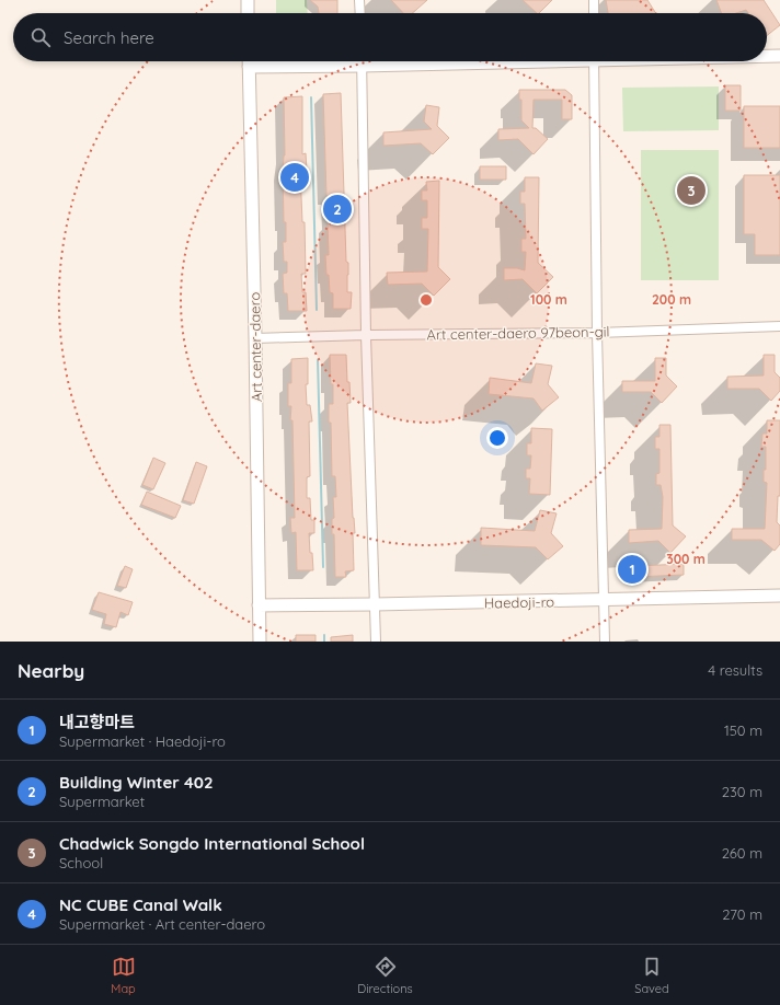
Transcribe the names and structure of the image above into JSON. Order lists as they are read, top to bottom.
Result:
{
  "streets": {
    "street": ["Art center-daero 97beon-gil", "Art center-daero", "Haedoji-ro"]
  },
  "crossings": [
    ["Art center-daero 97beon-gil", "Art center-daero"],
    ["Art center-daero", "Haedoji-ro"]
  ],
  "page": {
    "search": "Search here",
    "pins": [
      "4",
      "3",
      "2",
      "1"
    ],
    "heading": ["Nearby", "4 results"],
    "list": [
      {
        "mark": "1",
        "name": "내고향마트",
        "note": "Supermarket · Haedoji-ro",
        "value": "150 m"
      },
      {
        "mark": "2",
        "name": "Building Winter 402",
        "note": "Supermarket",
        "value": "230 m"
      },
      {
        "mark": "3",
        "name": "Chadwick Songdo International School",
        "note": "School",
        "value": "260 m"
      },
      {
        "mark": "4",
        "name": "NC CUBE Canal Walk",
        "note": "Supermarket · Art center-daero",
        "value": "270 m"
      }
    ],
    "nav": ["Map", "Directions", "Saved"]
  },
  "rings": ["100 m", "200 m", "300 m"]
}
